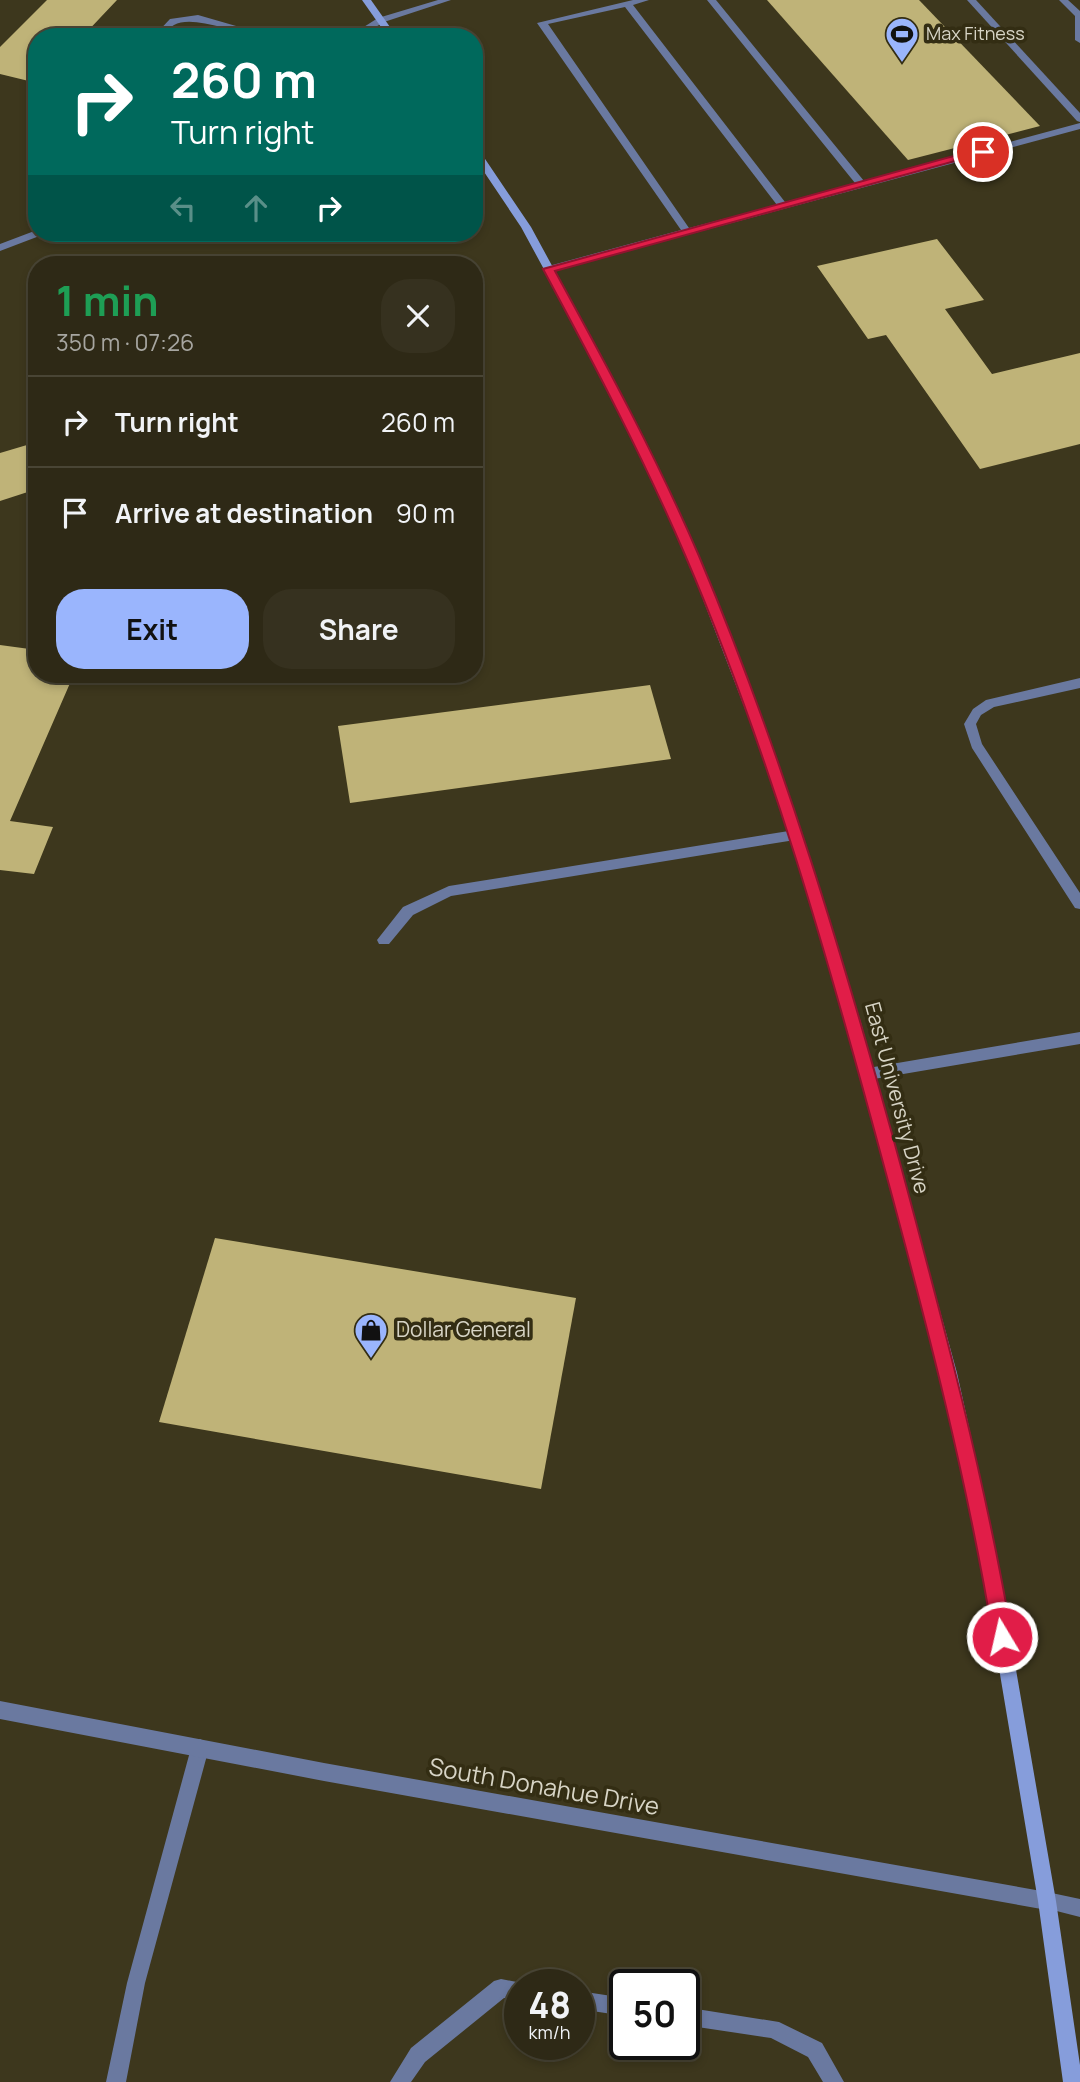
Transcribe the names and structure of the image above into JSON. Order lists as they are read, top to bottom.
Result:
{
  "streets": {
    "main road": ["East University Drive"],
    "street": ["South Donahue Drive"]
  },
  "crossings": [
    ["East University Drive", "South Donahue Drive"]
  ],
  "places": {
    "sports": ["Max Fitness"],
    "shop": ["Dollar General"]
  },
  "page": {
    "turn": ["260 m", "Turn right"],
    "heading": ["1 min", "350 m · 07:26"],
    "list": [
      {
        "name": "Turn right",
        "value": "260 m"
      },
      {
        "name": "Arrive at destination",
        "value": "90 m"
      }
    ],
    "buttons": ["Exit", "Share"],
    "speed": "48 km/h",
    "limit": "50"
  }
}
